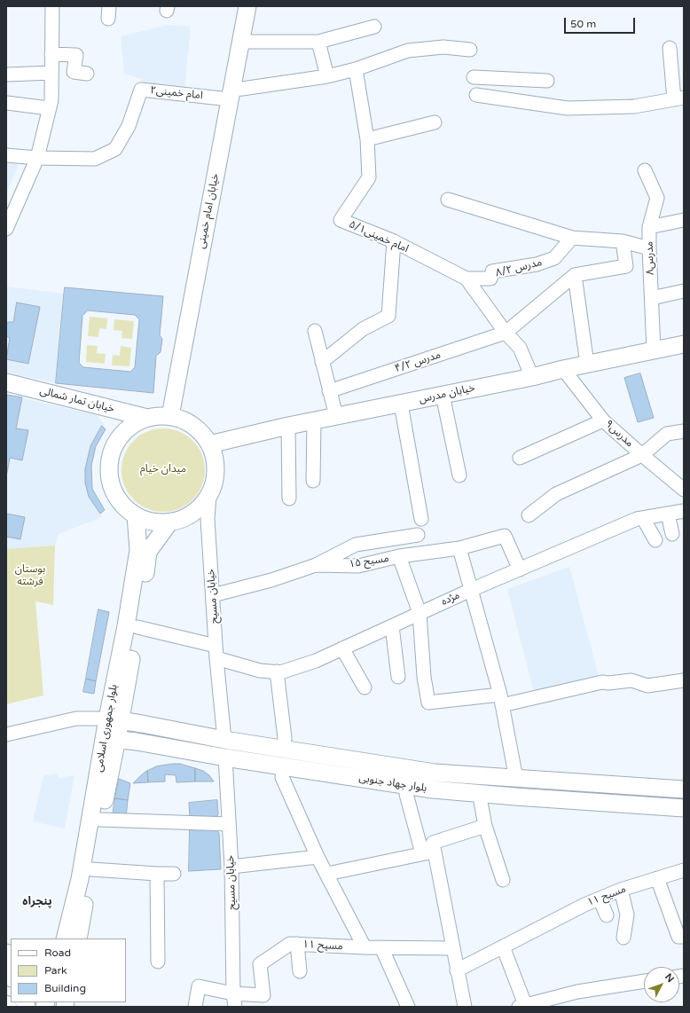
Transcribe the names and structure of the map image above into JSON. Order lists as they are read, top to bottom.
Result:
{
  "streets": {
    "main road": [
      "خیابان امام خمینی",
      "خیابان مدرس",
      "خیابان تمار شمالی",
      "بلوار جمهوری اسلامی",
      "بلوار جهاد جنوبی"
    ],
    "street": [
      "امام خمینی۲",
      "امام خمینی۵/۱",
      "مدرس۸",
      "مدرس ۸/۲",
      "مدرس ۴/۲",
      "مدرس۹",
      "مسیح ۱۵",
      "خیابان مسیح",
      "مژده",
      "مسیح ۱۱"
    ]
  },
  "crossings": [
    ["امام خمینی۲", "خیابان امام خمینی"],
    ["خیابان امام خمینی", "خیابان مدرس"],
    ["خیابان امام خمینی", "خیابان تمار شمالی"],
    ["خیابان امام خمینی", "خیابان مسیح"],
    ["خیابان امام خمینی", "بلوار جمهوری اسلامی"],
    ["امام خمینی۵/۱", "مدرس ۸/۲"],
    ["مدرس۸", "خیابان مدرس"],
    ["خیابان مدرس", "خیابان تمار شمالی"],
    ["خیابان مدرس", "مدرس۹"],
    ["خیابان مدرس", "خیابان مسیح"],
    ["خیابان مدرس", "بلوار جمهوری اسلامی"],
    ["خیابان تمار شمالی", "خیابان مسیح"],
    ["خیابان تمار شمالی", "بلوار جمهوری اسلامی"],
    ["مسیح ۱۵", "خیابان مسیح"],
    ["مسیح ۱۵", "مژده"],
    ["خیابان مسیح", "مژده"],
    ["خیابان مسیح", "بلوار جمهوری اسلامی"],
    ["خیابان مسیح", "بلوار جهاد جنوبی"],
    ["خیابان مسیح", "مسیح ۱۱"],
    ["مژده", "بلوار جمهوری اسلامی"],
    ["بلوار جمهوری اسلامی", "بلوار جهاد جنوبی"]
  ],
  "districts": ["پنجراه"],
  "parks": ["میدان خیام", "بوستان فرشته"],
  "legend": ["Road", "Park", "Building"],
  "scale_bar": "50 m",
  "north": "top right"
}
